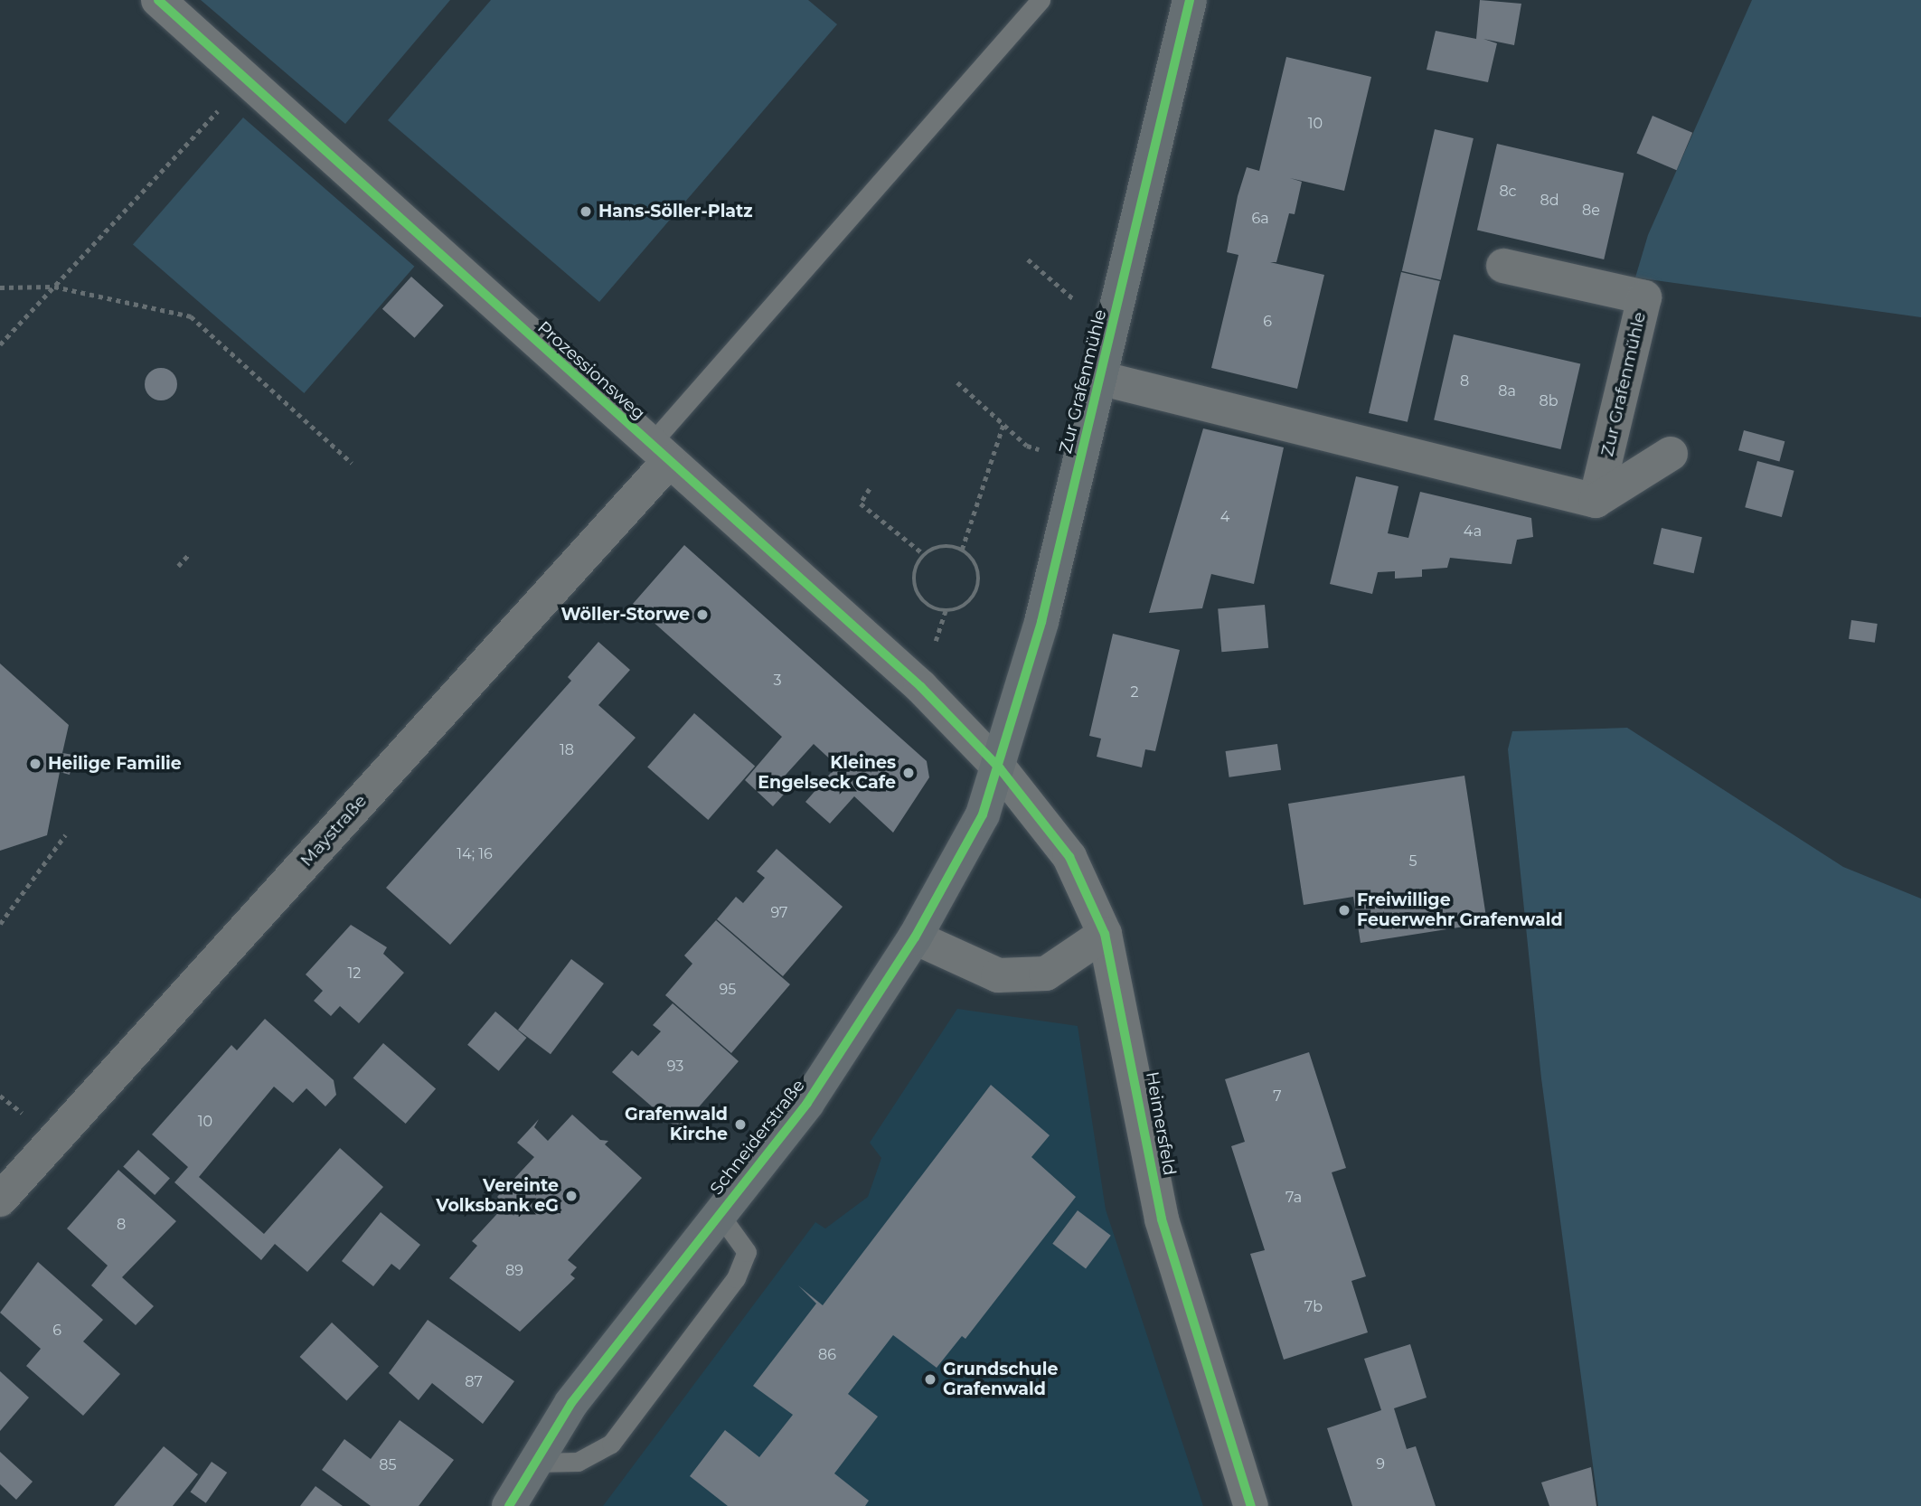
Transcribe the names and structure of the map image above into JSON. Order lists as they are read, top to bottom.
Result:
{
  "streets": {
    "street": [
      "Prozessionsweg",
      "Zur Grafenmühle",
      "Maystraße",
      "Heimersfeld",
      "Schneiderstraße"
    ]
  },
  "crossings": [
    ["Prozessionsweg", "Zur Grafenmühle"],
    ["Prozessionsweg", "Maystraße"],
    ["Prozessionsweg", "Heimersfeld"],
    ["Prozessionsweg", "Schneiderstraße"],
    ["Zur Grafenmühle", "Heimersfeld"],
    ["Zur Grafenmühle", "Schneiderstraße"],
    ["Heimersfeld", "Schneiderstraße"]
  ],
  "places": [
    "Hans-Söller-Platz",
    "Wöller-Storwe",
    "Heilige Familie",
    "Kleines Engelseck Cafe",
    "Freiwillige Feuerwehr Grafenwald",
    "Grafenwald Kirche",
    "Vereinte Volksbank eG",
    "Grundschule Grafenwald"
  ],
  "house_numbers": [
    "10",
    "8c",
    "8d",
    "8e",
    "6a",
    "6",
    "8",
    "8a",
    "8b",
    "4",
    "4a",
    "3",
    "2",
    "18",
    "14; 16",
    "5",
    "97",
    "12",
    "95",
    "93",
    "7",
    "10",
    "7a",
    "8",
    "89",
    "7b",
    "6",
    "86",
    "87",
    "9",
    "85"
  ]
}
